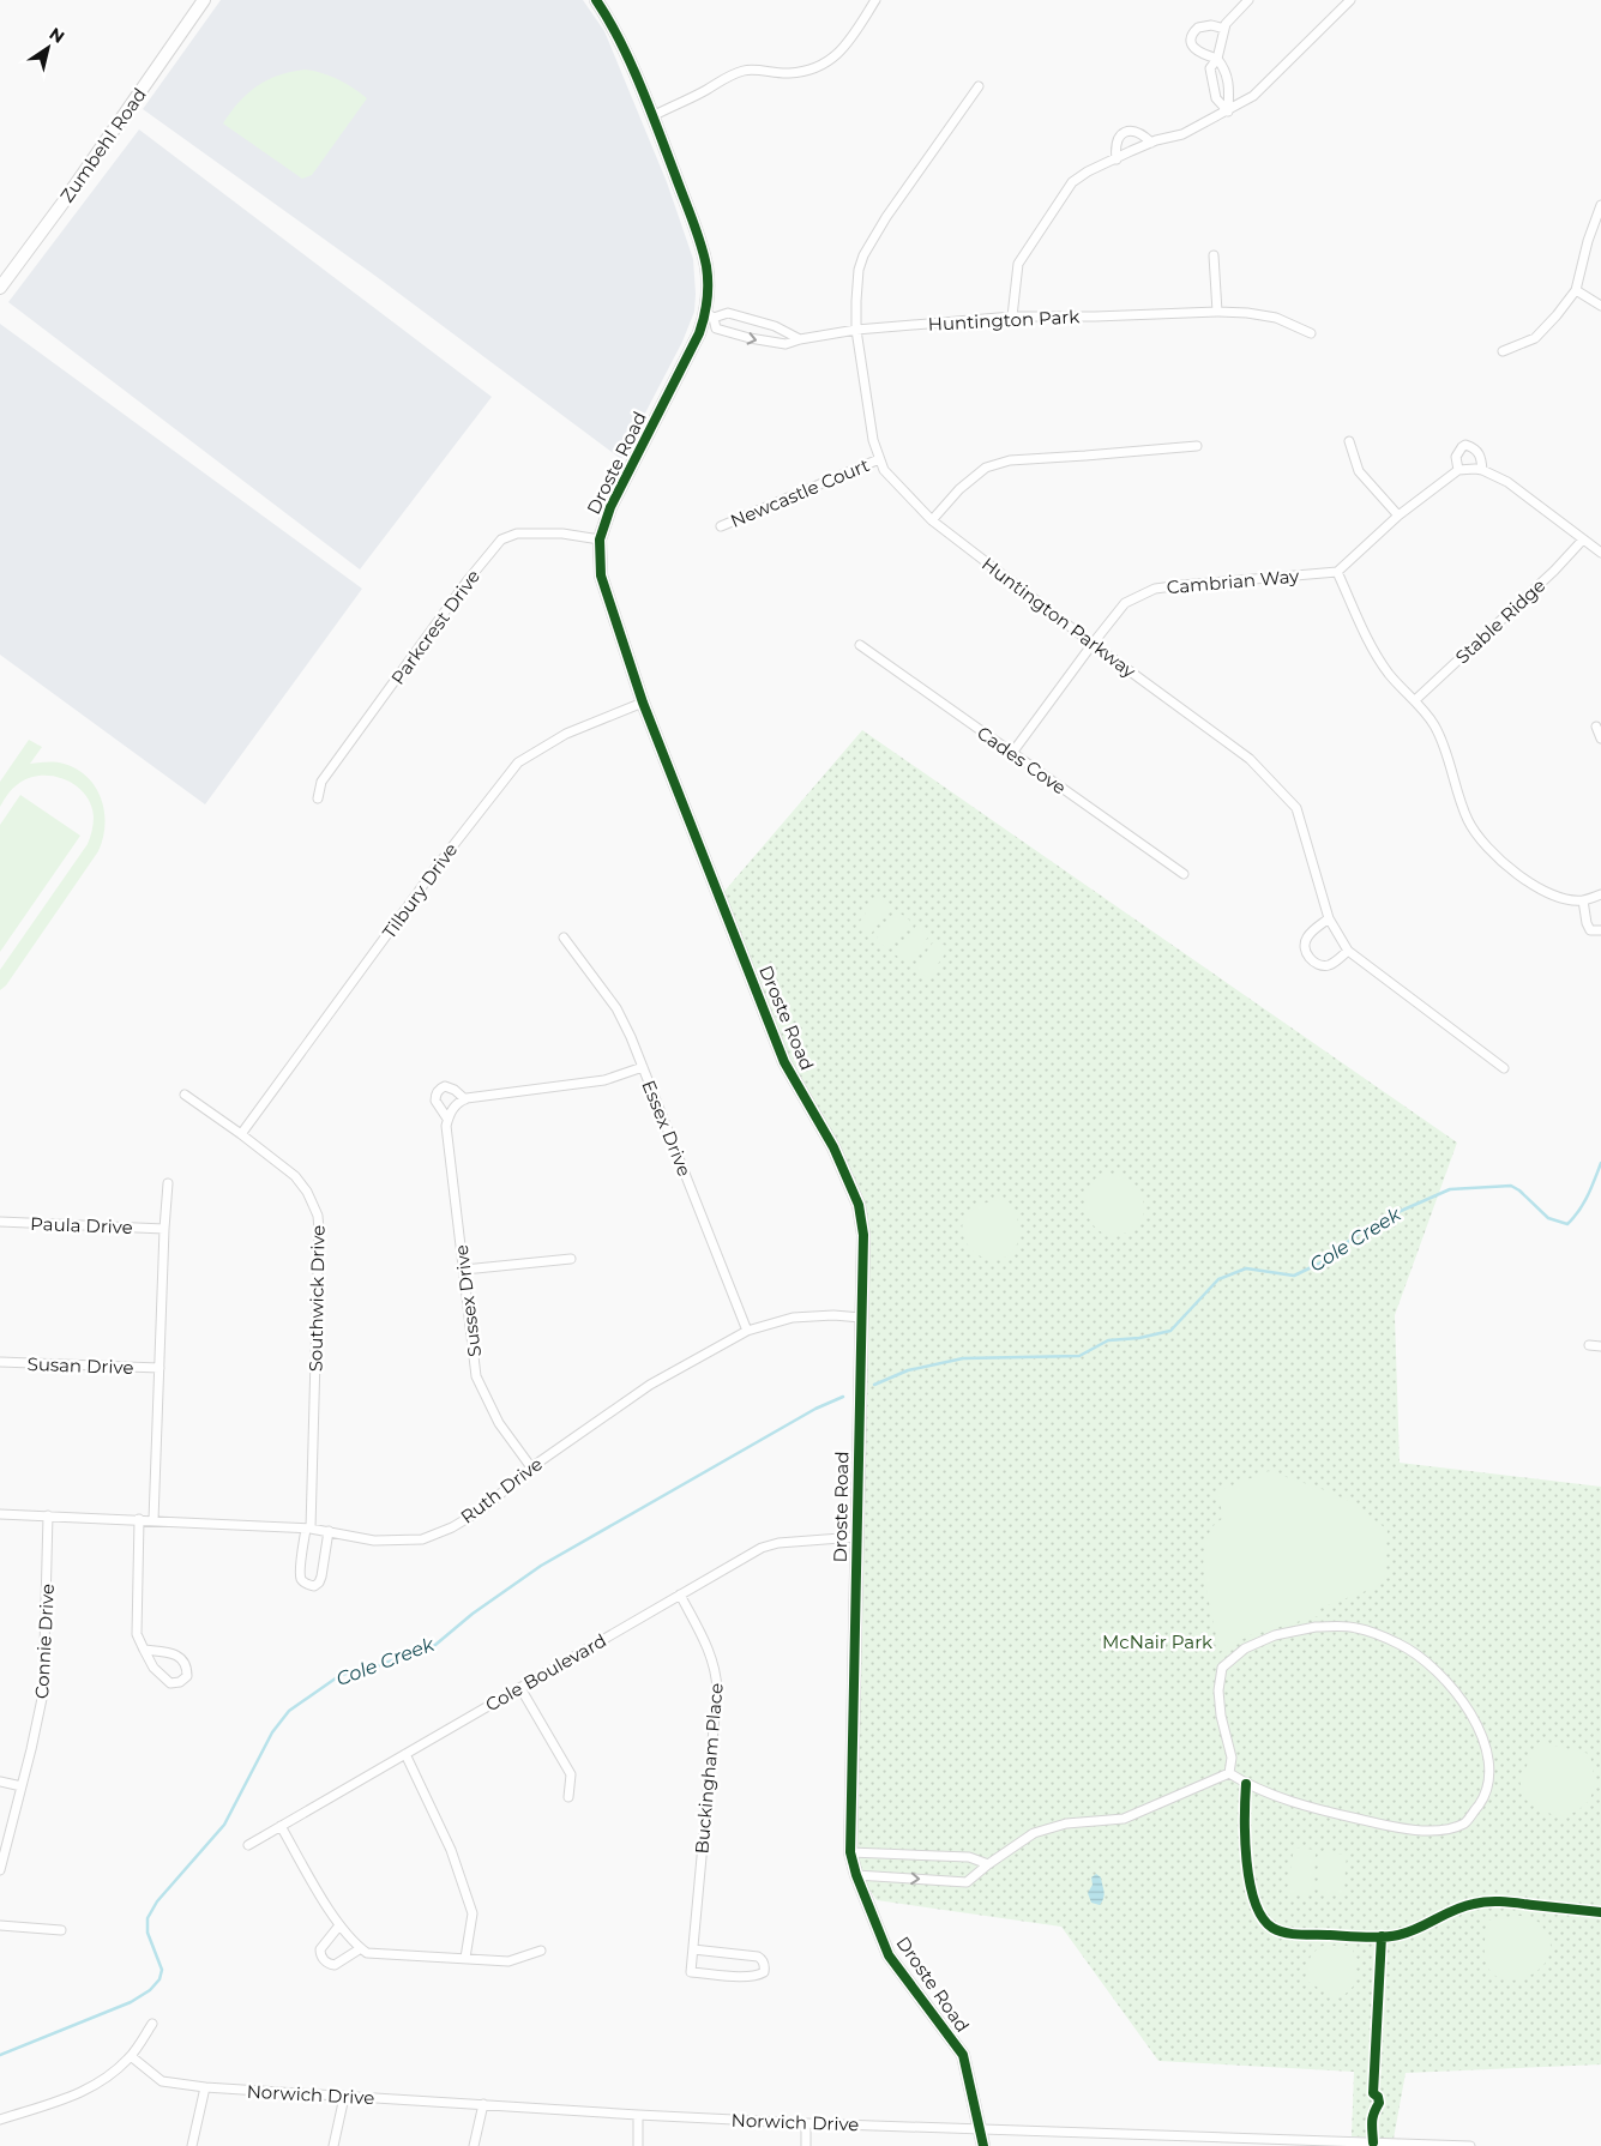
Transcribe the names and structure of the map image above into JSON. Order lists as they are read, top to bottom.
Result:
{
  "streets": {
    "street": [
      "Zumbehl Road",
      "Huntington Park",
      "Droste Road",
      "Newcastle Court",
      "Cambrian Way",
      "Huntington Parkway",
      "Stable Ridge",
      "Parkcrest Drive",
      "Cades Cove",
      "Tilbury Drive",
      "Essex Drive",
      "Paula Drive",
      "Southwick Drive",
      "Sussex Drive",
      "Susan Drive",
      "Ruth Drive",
      "Connie Drive",
      "Cole Boulevard",
      "Buckingham Place",
      "Norwich Drive"
    ]
  },
  "crossings": [
    ["Huntington Park", "Droste Road"],
    ["Huntington Park", "Huntington Parkway"],
    ["Droste Road", "Parkcrest Drive"],
    ["Droste Road", "Tilbury Drive"],
    ["Droste Road", "Ruth Drive"],
    ["Droste Road", "Cole Boulevard"],
    ["Droste Road", "Norwich Drive"],
    ["Newcastle Court", "Huntington Parkway"],
    ["Cambrian Way", "Huntington Parkway"],
    ["Cambrian Way", "Cades Cove"],
    ["Tilbury Drive", "Southwick Drive"],
    ["Essex Drive", "Ruth Drive"],
    ["Southwick Drive", "Ruth Drive"],
    ["Sussex Drive", "Ruth Drive"],
    ["Ruth Drive", "Connie Drive"],
    ["Cole Boulevard", "Buckingham Place"]
  ],
  "water": ["Cole Creek"],
  "parks": ["McNair Park"],
  "north": "top right"
}
